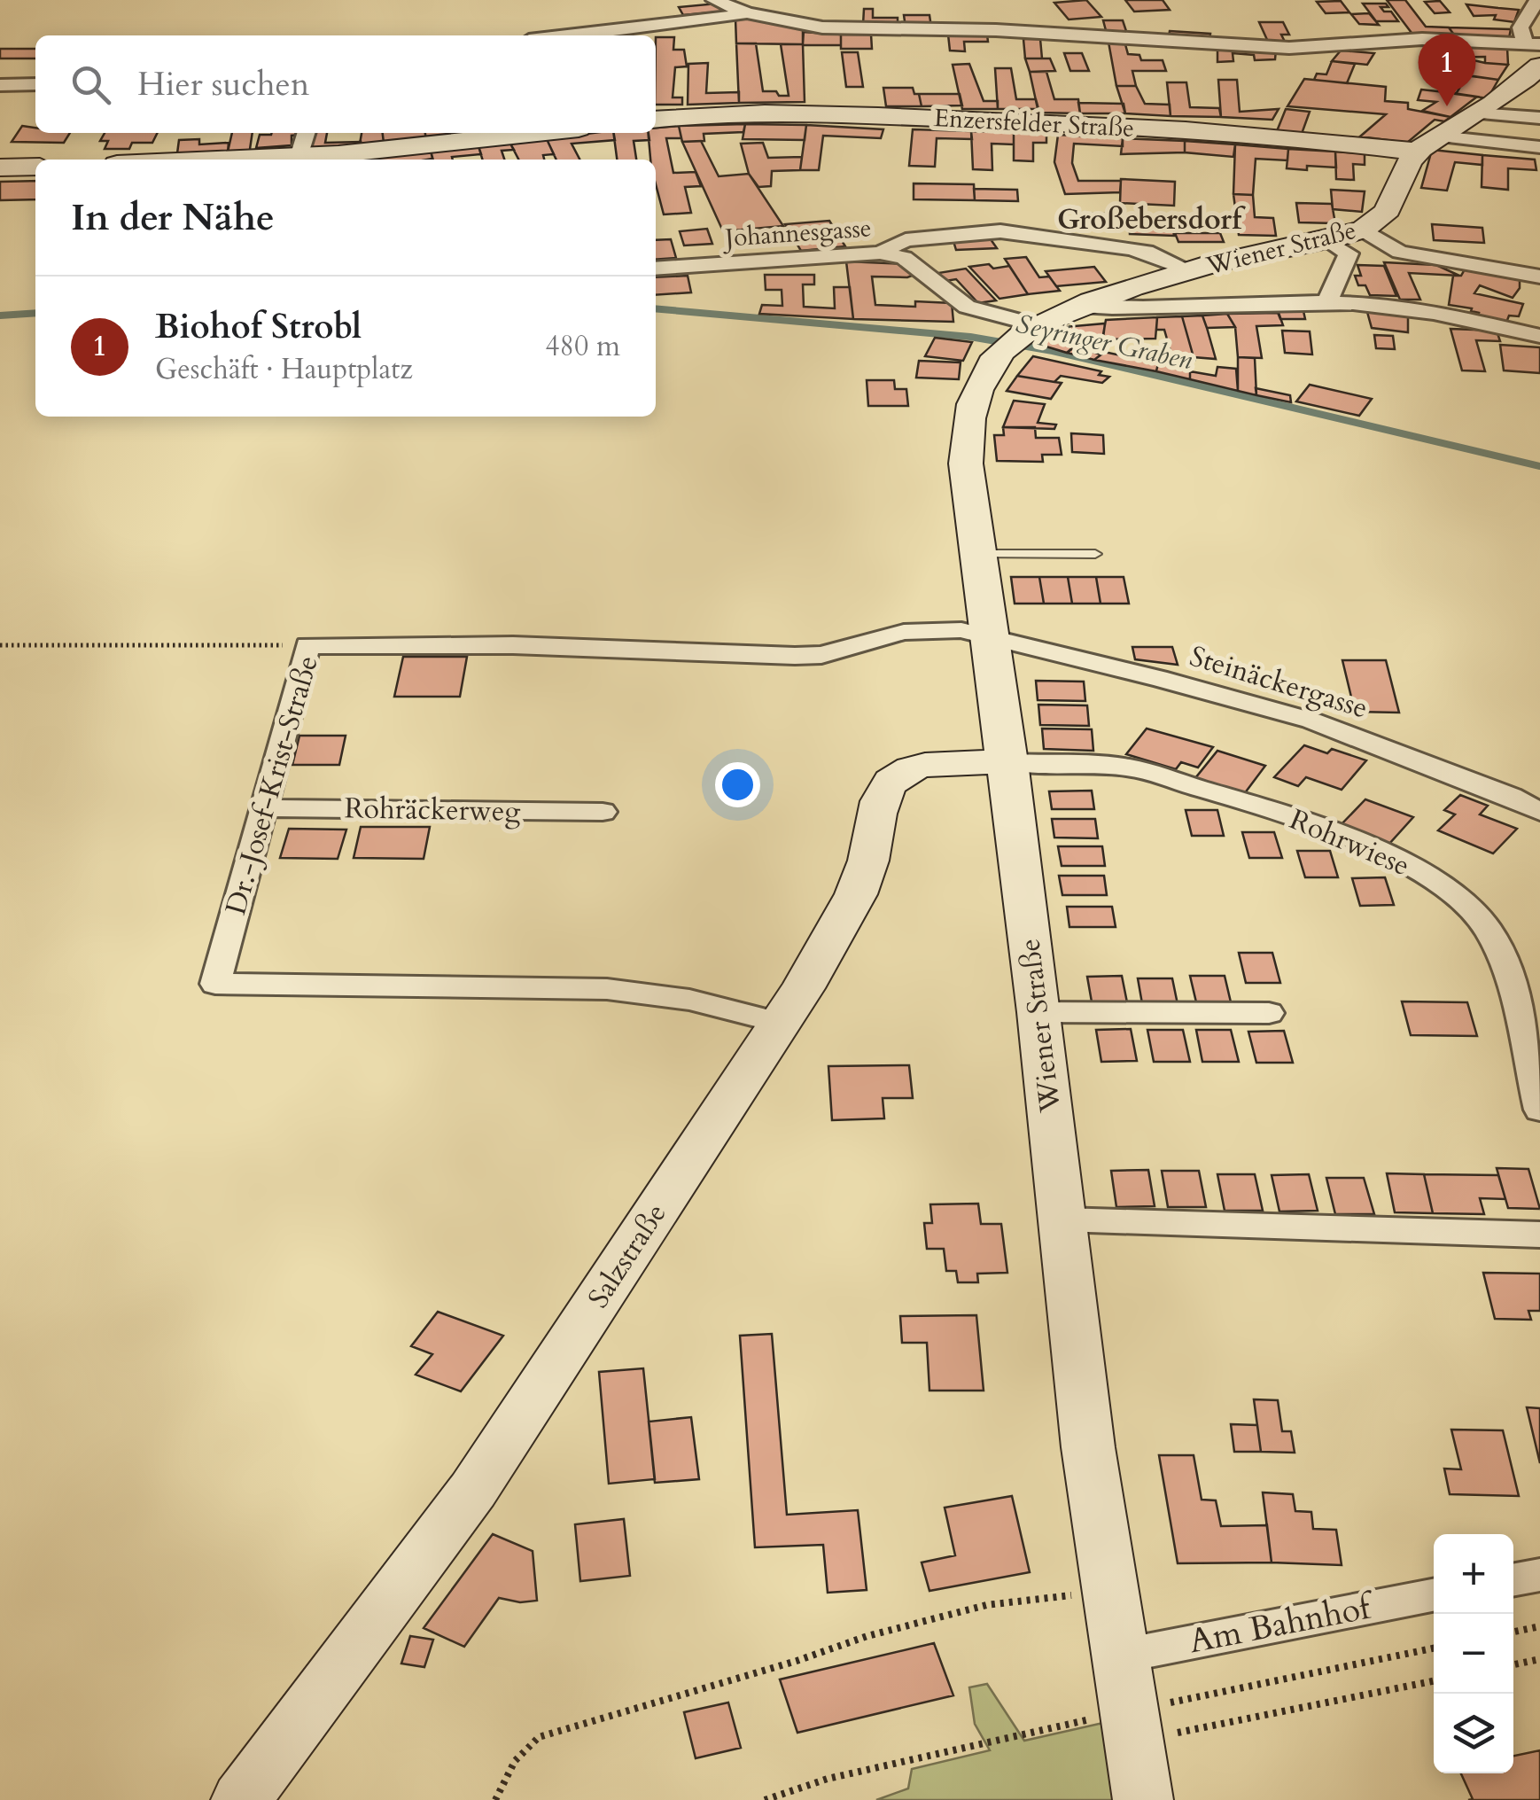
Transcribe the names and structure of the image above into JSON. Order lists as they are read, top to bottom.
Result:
{
  "streets": {
    "street": [
      "Enzersfelder Straße",
      "Johannesgasse",
      "Wiener Straße",
      "Steinäckergasse",
      "Dr.-Josef-Krist-Straße",
      "Rohräckerweg",
      "Rohrwiese",
      "Salzstraße",
      "Am Bahnhof"
    ]
  },
  "crossings": [
    ["Enzersfelder Straße", "Wiener Straße"],
    ["Johannesgasse", "Wiener Straße"],
    ["Wiener Straße", "Steinäckergasse"],
    ["Wiener Straße", "Dr.-Josef-Krist-Straße"],
    ["Wiener Straße", "Rohrwiese"],
    ["Wiener Straße", "Salzstraße"],
    ["Wiener Straße", "Am Bahnhof"],
    ["Steinäckergasse", "Dr.-Josef-Krist-Straße"],
    ["Dr.-Josef-Krist-Straße", "Rohräckerweg"],
    ["Dr.-Josef-Krist-Straße", "Salzstraße"],
    ["Rohrwiese", "Salzstraße"]
  ],
  "districts": ["Großebersdorf"],
  "water": ["Seyringer Graben"],
  "page": {
    "pins": "1",
    "search": "Hier suchen",
    "heading": "In der Nähe",
    "list": [
      {
        "mark": "1",
        "name": "Biohof Strobl",
        "note": "Geschäft · Hauptplatz",
        "value": "480 m"
      }
    ],
    "map_buttons": ["+", "−"]
  }
}
